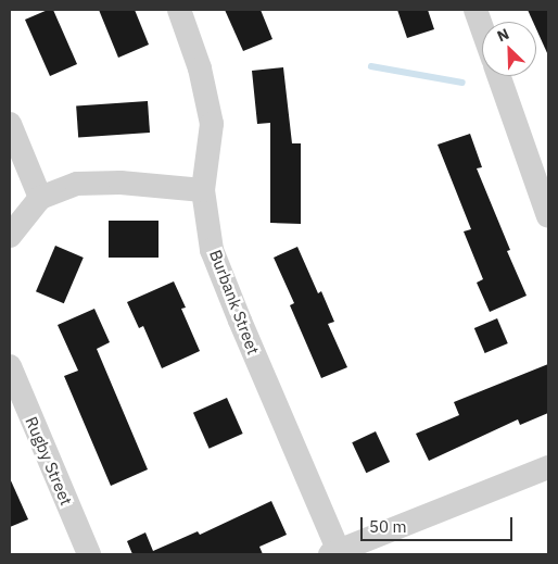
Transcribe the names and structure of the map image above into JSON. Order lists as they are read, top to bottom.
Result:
{
  "streets": {
    "street": ["Burbank Street", "Rugby Street"]
  },
  "scale_bar": "50 m",
  "north": "top left"
}
